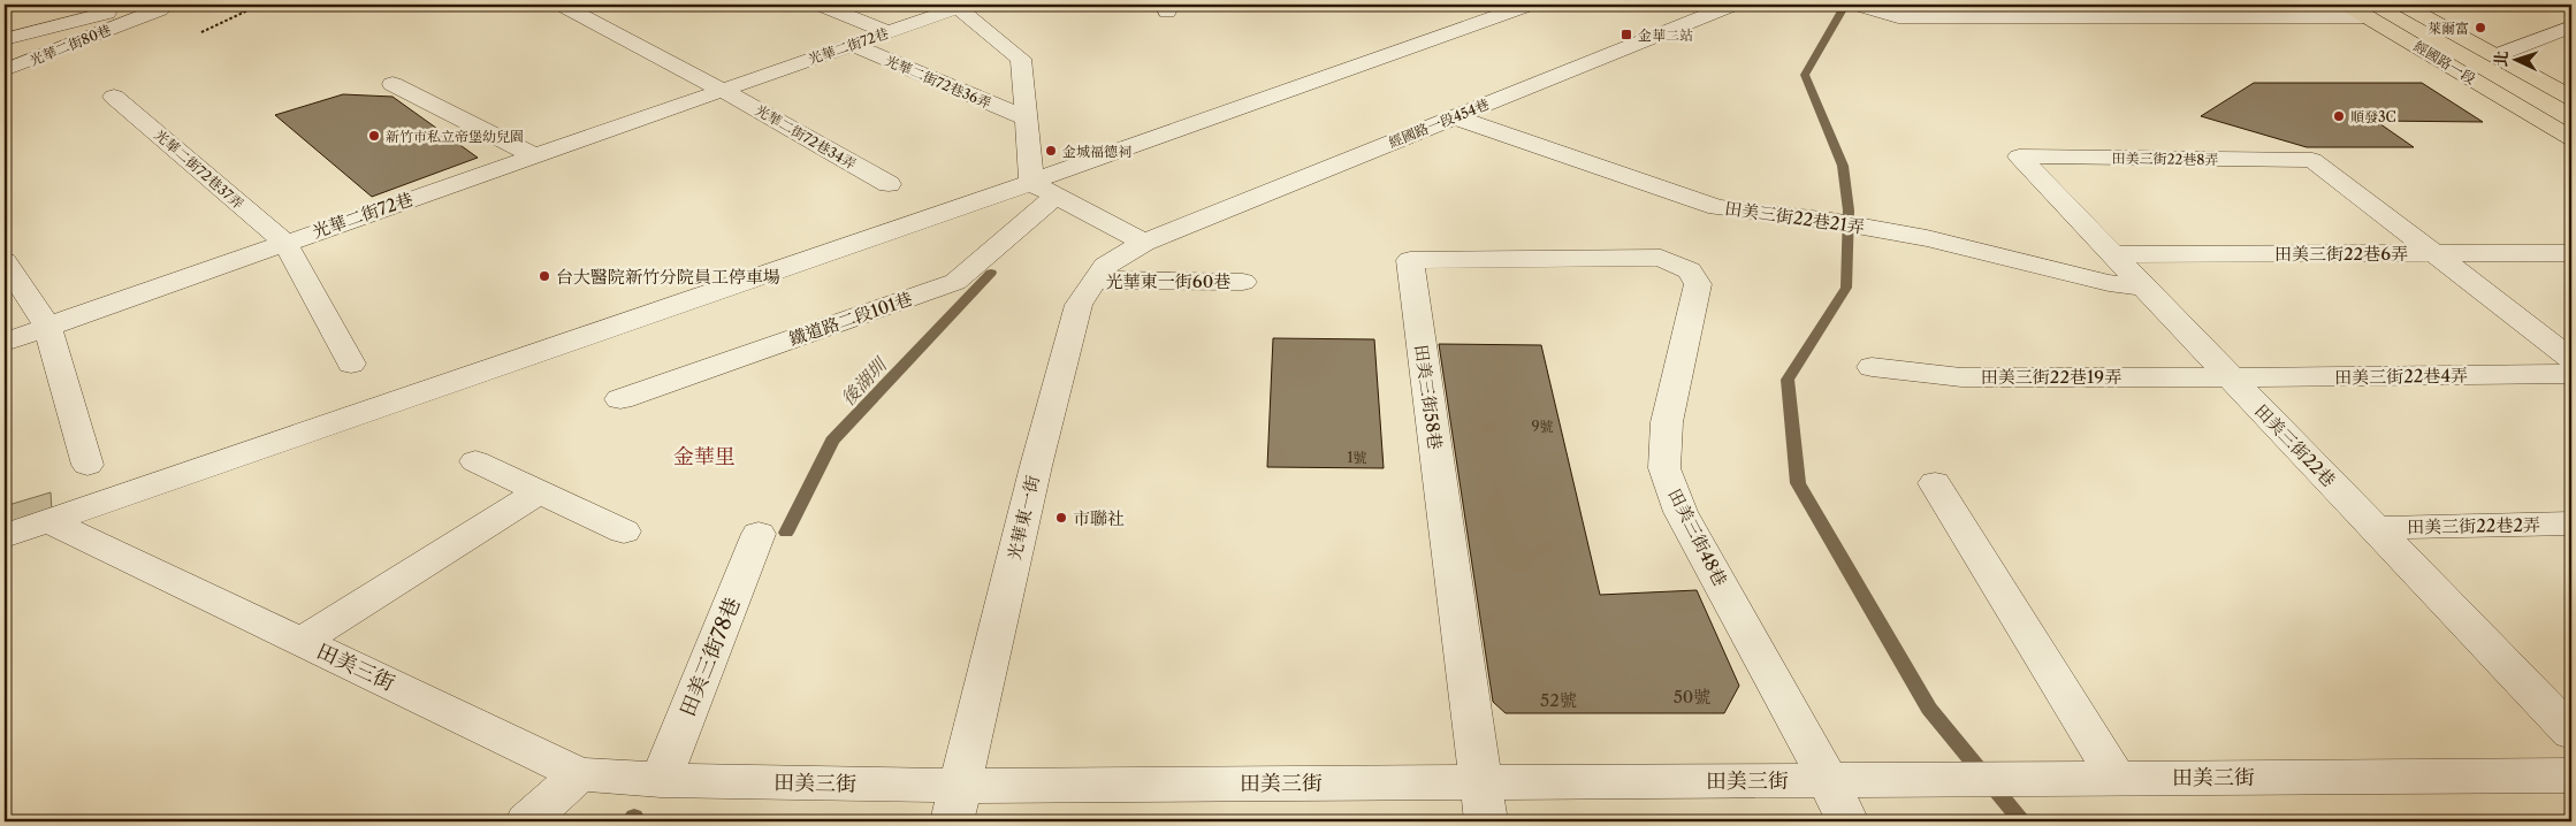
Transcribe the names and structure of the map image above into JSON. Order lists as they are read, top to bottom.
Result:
{
  "streets": {
    "main road": ["經國路一段"],
    "street": [
      "光華二街80巷",
      "光華二街72巷",
      "光華二街72巷36弄",
      "經國路一段454巷",
      "光華二街72巷34弄",
      "田美三街22巷8弄",
      "光華二街72巷37弄",
      "田美三街22巷21弄",
      "田美三街22巷6弄",
      "光華東一街60巷",
      "鐵道路二段101巷",
      "田美三街22巷19弄",
      "田美三街22巷4弄",
      "田美三街58巷",
      "田美三街22巷",
      "光華東一街",
      "田美三街22巷2弄",
      "田美三街48巷",
      "田美三街78巷",
      "田美三街"
    ]
  },
  "crossings": [
    ["光華二街72巷", "光華二街72巷36弄"],
    ["光華二街72巷", "光華二街72巷34弄"],
    ["光華二街72巷", "光華二街72巷37弄"],
    ["經國路一段454巷", "田美三街22巷21弄"],
    ["經國路一段454巷", "光華東一街"],
    ["田美三街22巷8弄", "田美三街22巷6弄"],
    ["田美三街22巷8弄", "田美三街22巷"],
    ["田美三街22巷21弄", "田美三街22巷"],
    ["田美三街22巷6弄", "田美三街22巷"],
    ["光華東一街60巷", "光華東一街"],
    ["田美三街22巷19弄", "田美三街22巷4弄"],
    ["田美三街22巷19弄", "田美三街22巷"],
    ["田美三街22巷4弄", "田美三街22巷"],
    ["田美三街58巷", "田美三街48巷"],
    ["田美三街58巷", "田美三街"],
    ["田美三街22巷", "田美三街22巷2弄"],
    ["光華東一街", "田美三街"],
    ["田美三街48巷", "田美三街"],
    ["田美三街78巷", "田美三街"]
  ],
  "districts": ["金華里"],
  "water": ["後湖圳"],
  "places": {
    "other": [
      "萊爾富",
      "順發3C",
      "新竹市私立帝堡幼兒園",
      "金城福德祠",
      "台大醫院新竹分院員工停車場",
      "市聯社"
    ],
    "transit": ["金華二站"]
  },
  "house_numbers": [
    "9號",
    "1號",
    "50號",
    "52號"
  ],
  "north": "left"
}
